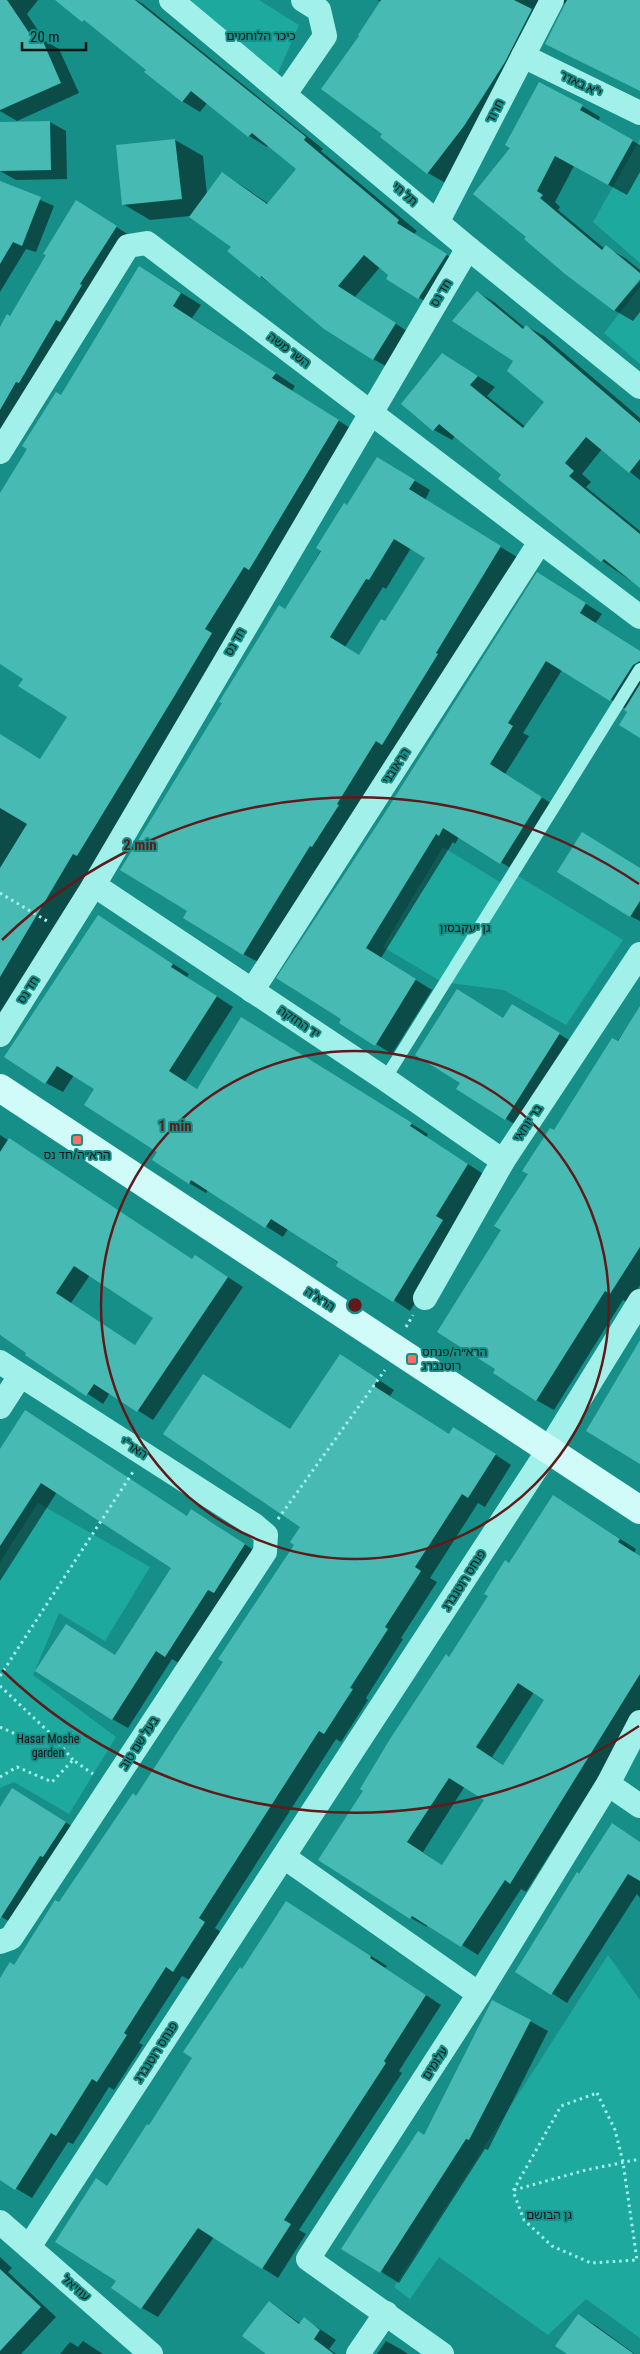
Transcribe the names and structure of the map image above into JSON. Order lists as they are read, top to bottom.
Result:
{
  "streets": {
    "street": [
      "י\"א באדר",
      "חרוד",
      "תל חי",
      "חד נס",
      "השר משה",
      "הראובני",
      "יד החזקה",
      "בר יוחאי",
      "הרא\"ה",
      "האר\"י",
      "פנחס רוטנברג",
      "בעל שם טוב",
      "עלומים",
      "עוזיאל"
    ]
  },
  "crossings": [
    ["י\"א באדר", "חרוד"],
    ["חרוד", "תל חי"],
    ["תל חי", "חד נס"],
    ["חד נס", "השר משה"],
    ["חד נס", "יד החזקה"],
    ["השר משה", "הראובני"],
    ["הראובני", "יד החזקה"],
    ["יד החזקה", "בר יוחאי"],
    ["הרא\"ה", "פנחס רוטנברג"],
    ["האר\"י", "בעל שם טוב"],
    ["פנחס רוטנברג", "עוזיאל"]
  ],
  "parks": [
    "כיכר הלוחמים",
    "גן יעקבסון",
    "Hasar Moshe garden",
    "גן הבושם"
  ],
  "places": {
    "transit": ["הרא״ה/חד נס", "הרא״ה/פנחס רוטנברג"]
  },
  "scale_bar": "20 m",
  "rings": ["2 min", "1 min"]
}
